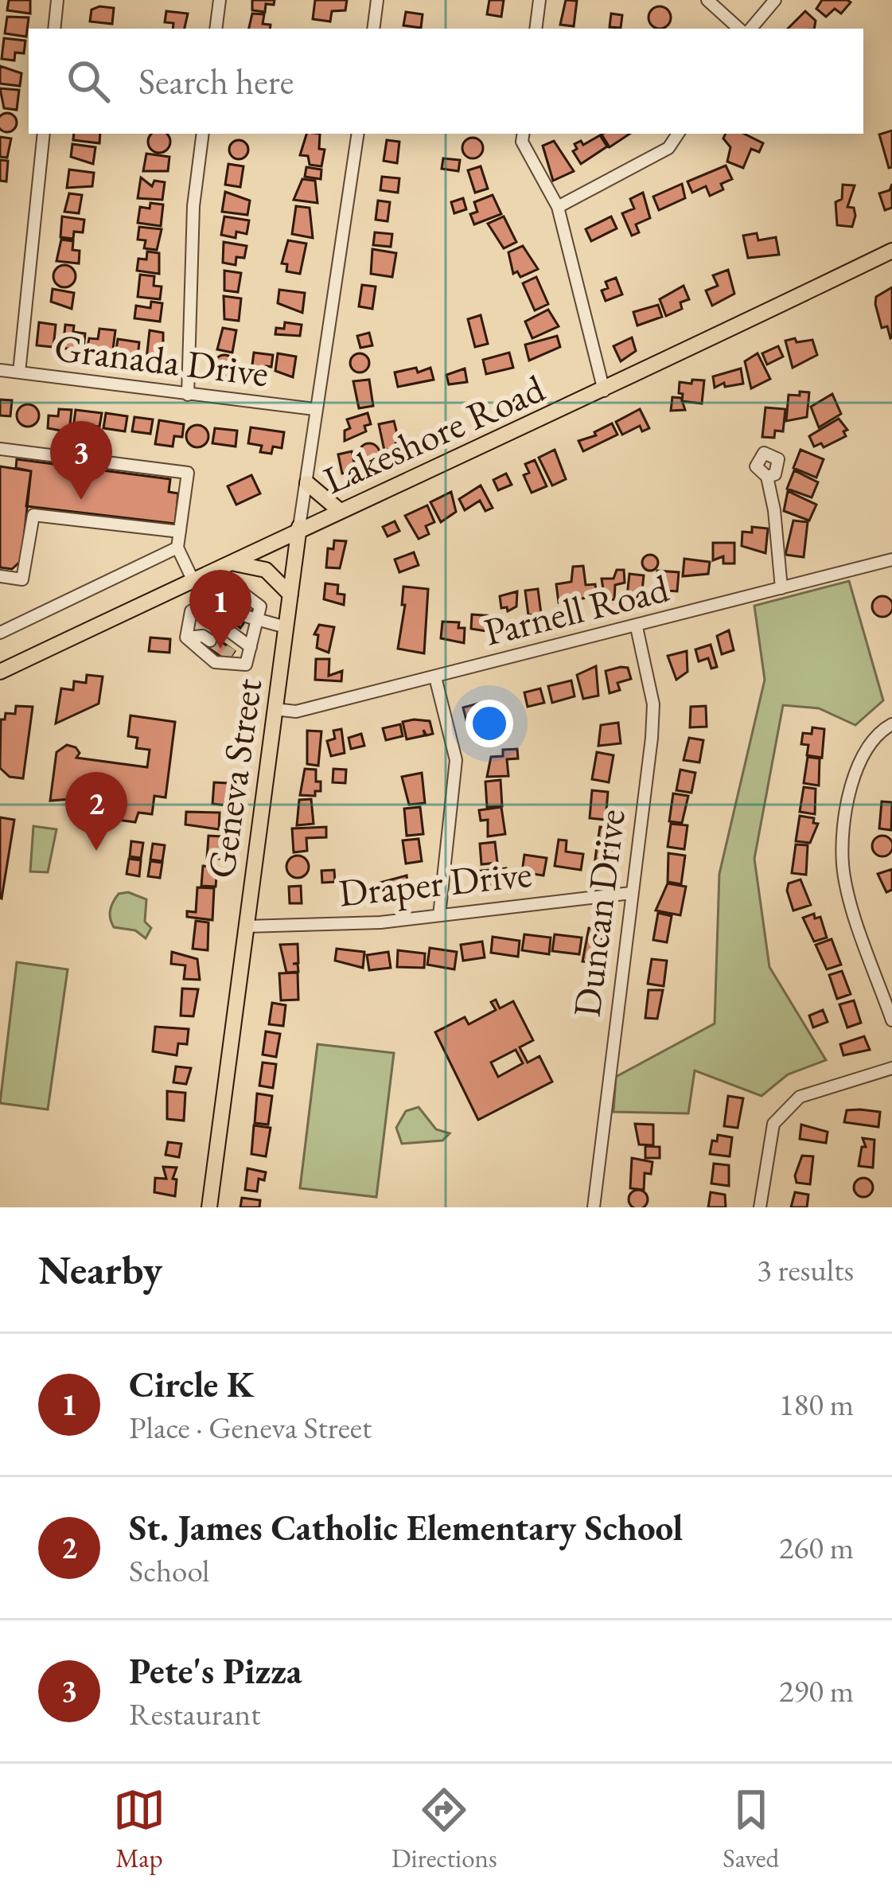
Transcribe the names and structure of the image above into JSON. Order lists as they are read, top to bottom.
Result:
{
  "streets": {
    "main road": ["Lakeshore Road", "Geneva Street"],
    "street": [
      "Granada Drive",
      "Parnell Road",
      "Draper Drive",
      "Duncan Drive"
    ]
  },
  "crossings": [
    ["Granada Drive", "Geneva Street"],
    ["Lakeshore Road", "Geneva Street"],
    ["Parnell Road", "Geneva Street"],
    ["Parnell Road", "Duncan Drive"],
    ["Geneva Street", "Draper Drive"],
    ["Draper Drive", "Duncan Drive"]
  ],
  "page": {
    "search": "Search here",
    "pins": ["3", "1", "2"],
    "heading": ["Nearby", "3 results"],
    "list": [
      {
        "mark": "1",
        "name": "Circle K",
        "note": "Place · Geneva Street",
        "value": "180 m"
      },
      {
        "mark": "2",
        "name": "St. James Catholic Elementary School",
        "note": "School",
        "value": "260 m"
      },
      {
        "mark": "3",
        "name": "Pete's Pizza",
        "note": "Restaurant",
        "value": "290 m"
      }
    ],
    "nav": ["Map", "Directions", "Saved"]
  }
}
